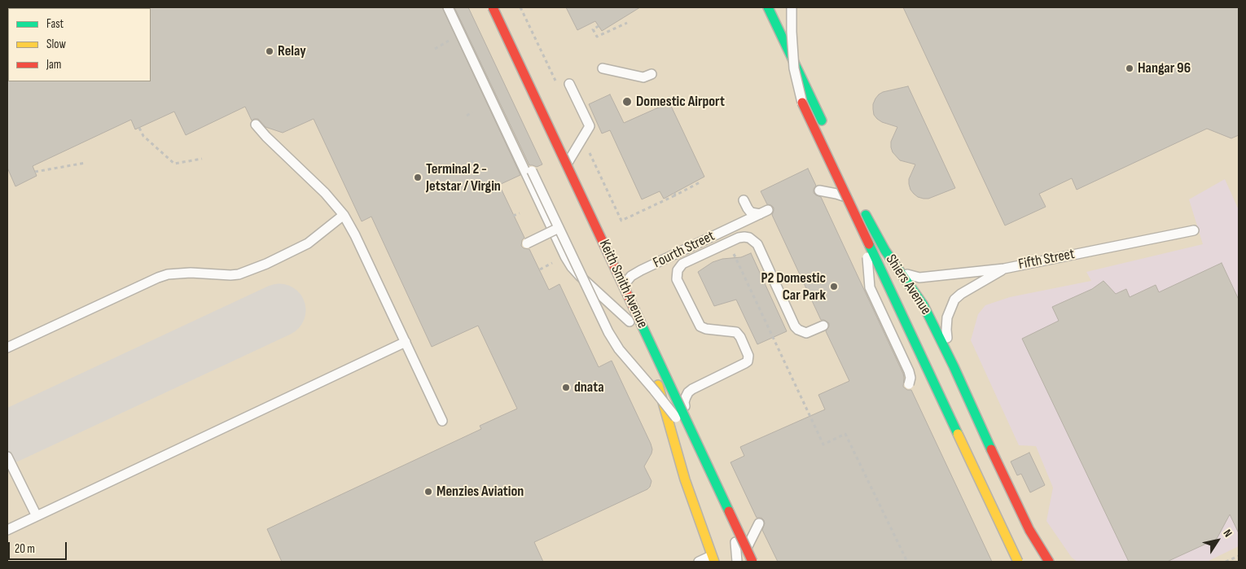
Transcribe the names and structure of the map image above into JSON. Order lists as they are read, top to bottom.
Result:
{
  "streets": {
    "street": ["Keith Smith Avenue", "Shiers Avenue"],
    "lane": ["Fourth Street", "Fifth Street"]
  },
  "crossings": [
    ["Fourth Street", "Keith Smith Avenue"],
    ["Fifth Street", "Shiers Avenue"]
  ],
  "places": [
    "Relay",
    "Hangar 96",
    "Domestic Airport",
    "Terminal 2 - Jetstar / Virgin",
    "P2 Domestic Car Park",
    "dnata",
    "Menzies Aviation"
  ],
  "legend": ["Fast", "Slow", "Jam"],
  "scale_bar": "20 m",
  "north": "top right"
}
